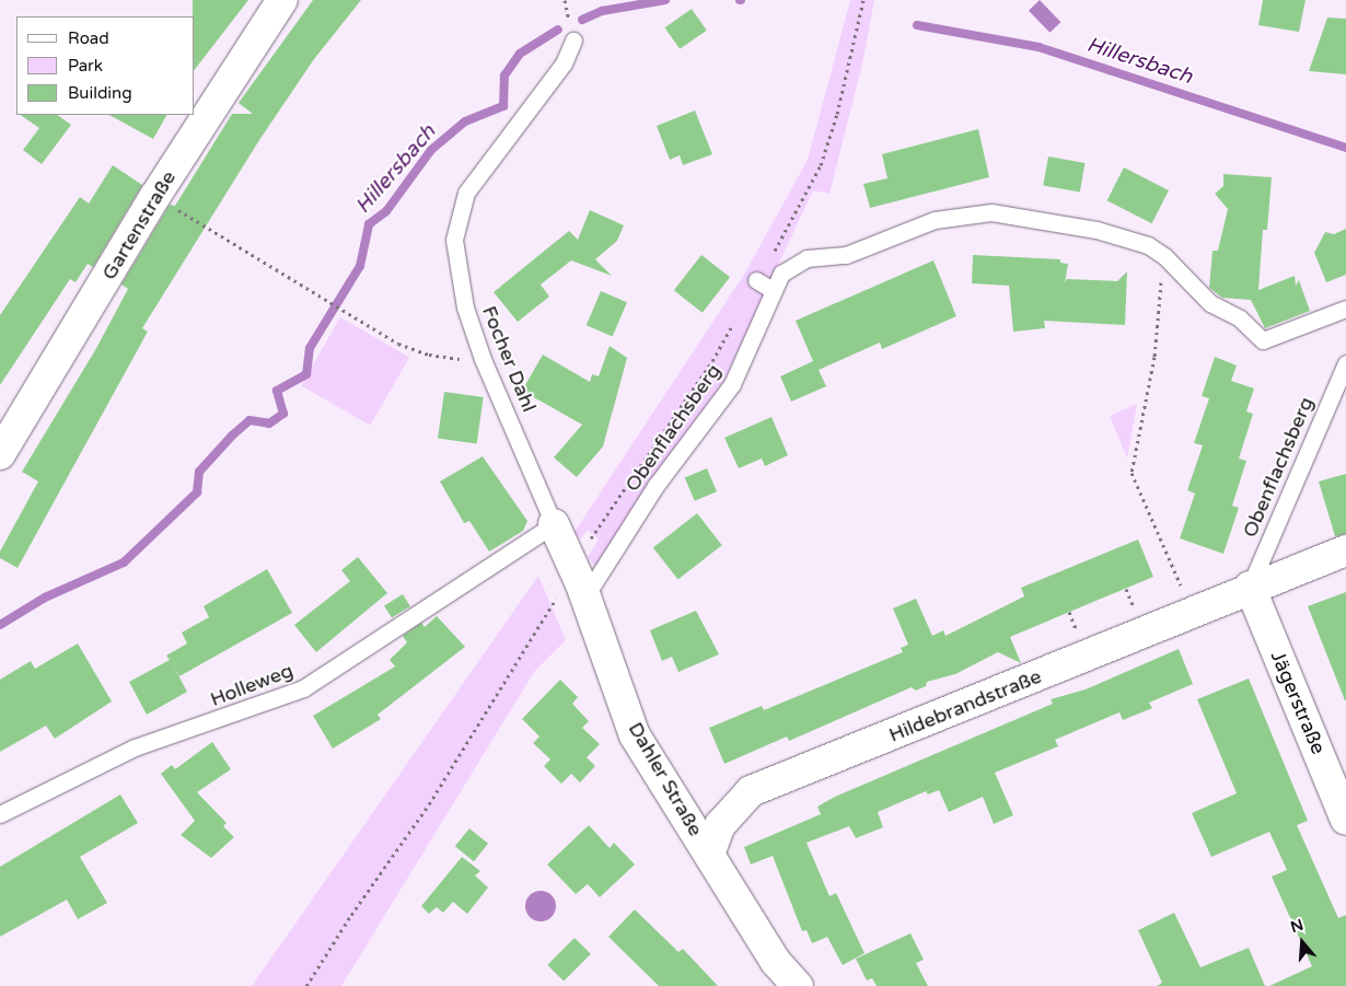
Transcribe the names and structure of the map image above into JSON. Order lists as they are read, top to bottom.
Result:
{
  "streets": {
    "street": [
      "Gartenstraße",
      "Jägerstraße",
      "Hildebrandstraße",
      "Dahler Straße"
    ],
    "lane": ["Focher Dahl", "Obenflachsberg", "Holleweg"]
  },
  "crossings": [
    ["Focher Dahl", "Holleweg"],
    ["Focher Dahl", "Dahler Straße"],
    ["Obenflachsberg", "Jägerstraße"],
    ["Obenflachsberg", "Hildebrandstraße"],
    ["Obenflachsberg", "Dahler Straße"],
    ["Holleweg", "Dahler Straße"],
    ["Jägerstraße", "Hildebrandstraße"],
    ["Hildebrandstraße", "Dahler Straße"]
  ],
  "water": ["Hillersbach"],
  "legend": ["Road", "Park", "Building"],
  "north": "top"
}
